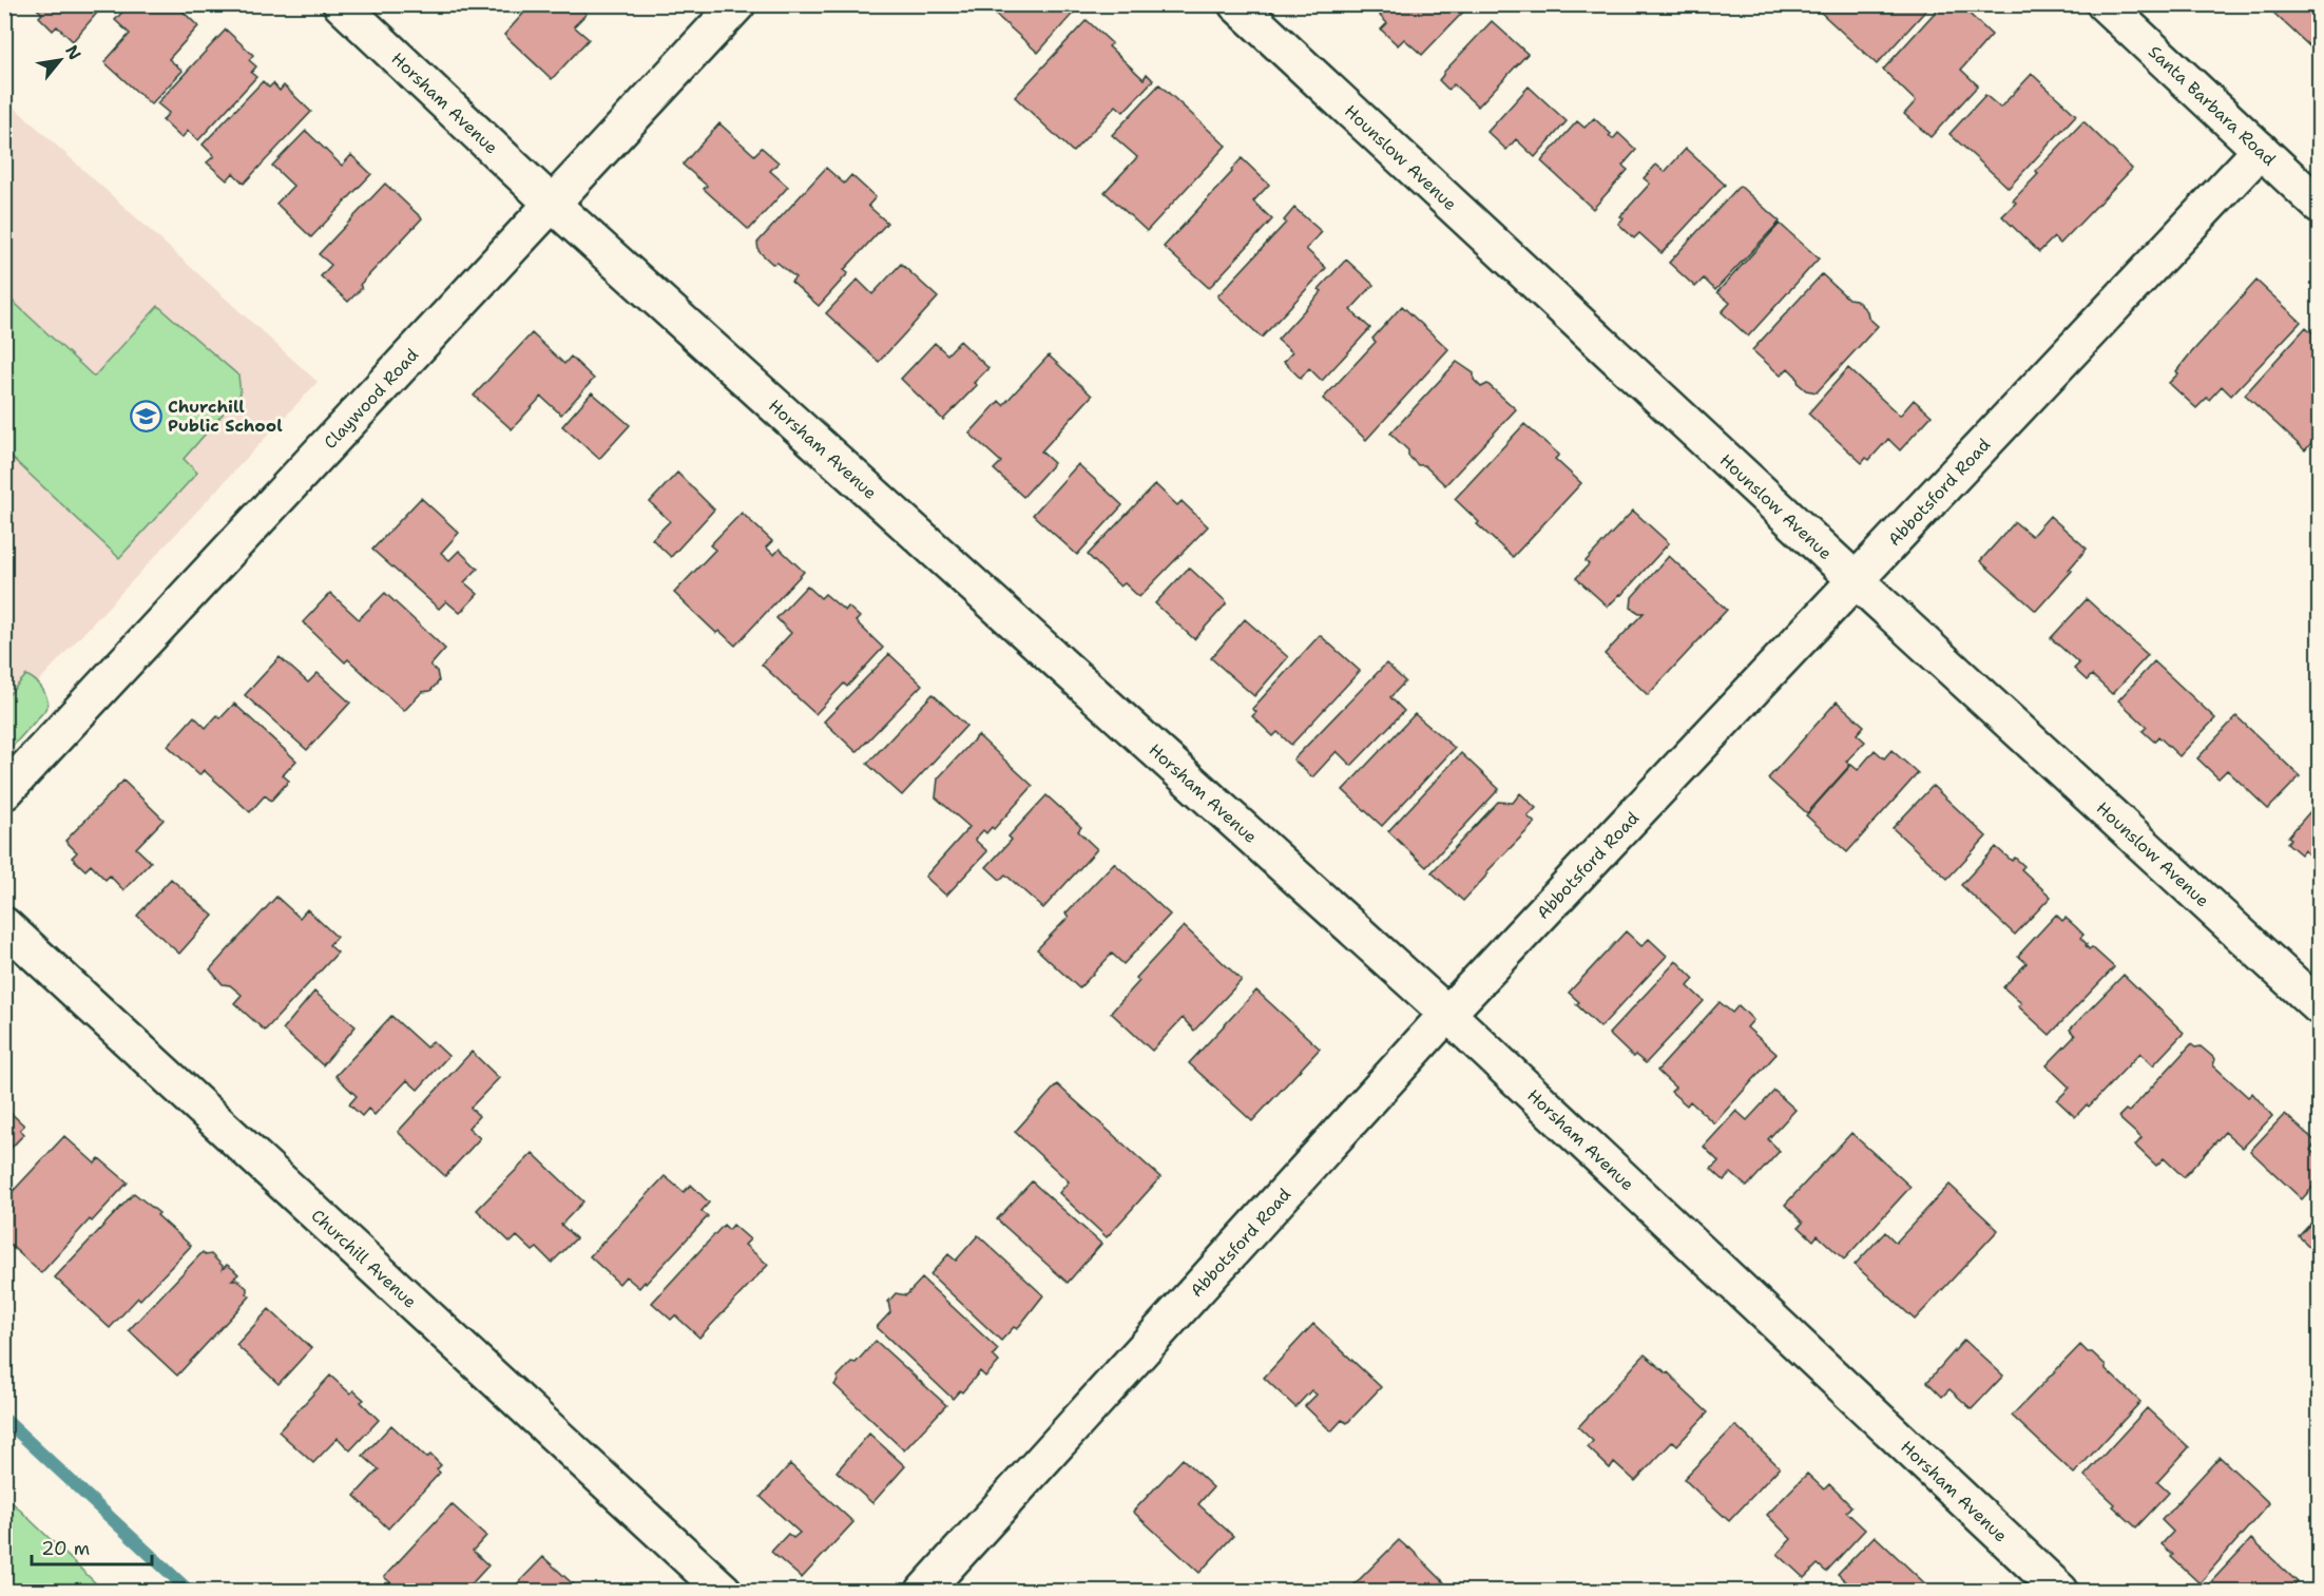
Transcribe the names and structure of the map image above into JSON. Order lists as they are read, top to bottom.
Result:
{
  "streets": {
    "street": [
      "Horsham Avenue",
      "Santa Barbara Road",
      "Hounslow Avenue",
      "Claywood Road",
      "Abbotsford Road",
      "Churchill Avenue"
    ]
  },
  "crossings": [
    ["Horsham Avenue", "Claywood Road"],
    ["Horsham Avenue", "Abbotsford Road"],
    ["Santa Barbara Road", "Abbotsford Road"],
    ["Hounslow Avenue", "Abbotsford Road"]
  ],
  "places": {
    "school or university": ["Churchill Public School"]
  },
  "scale_bar": "20 m",
  "north": "top right"
}
